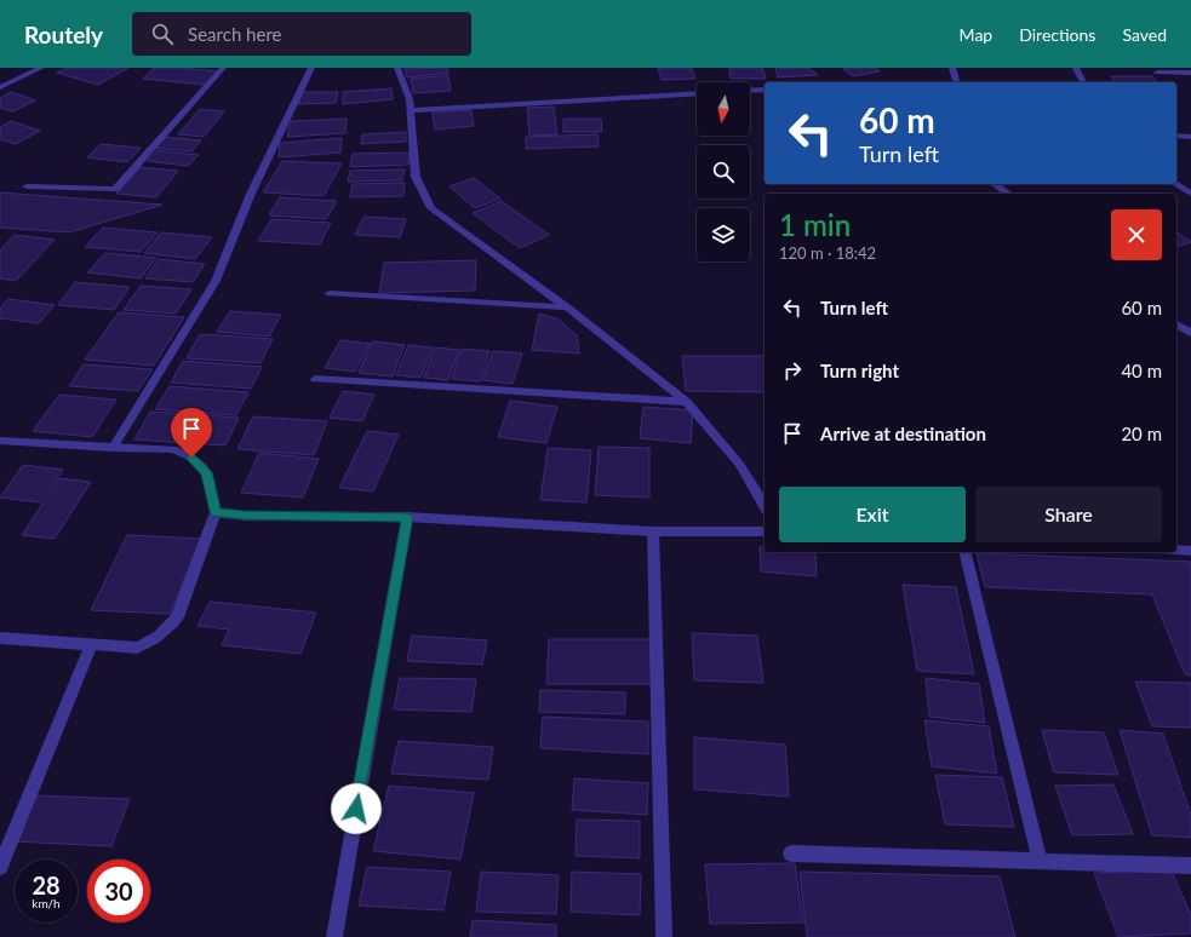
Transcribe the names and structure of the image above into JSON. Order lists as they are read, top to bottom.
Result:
{
  "north": "bottom",
  "page": {
    "header": "Routely",
    "search": "Search here",
    "nav": ["Map", "Directions", "Saved"],
    "turn": ["60 m", "Turn left"],
    "heading": ["1 min", "120 m · 18:42"],
    "list": [
      {
        "name": "Turn left",
        "value": "60 m"
      },
      {
        "name": "Turn right",
        "value": "40 m"
      },
      {
        "name": "Arrive at destination",
        "value": "20 m"
      }
    ],
    "buttons": ["Exit", "Share"],
    "speed": "28 km/h",
    "limit": "30"
  }
}
